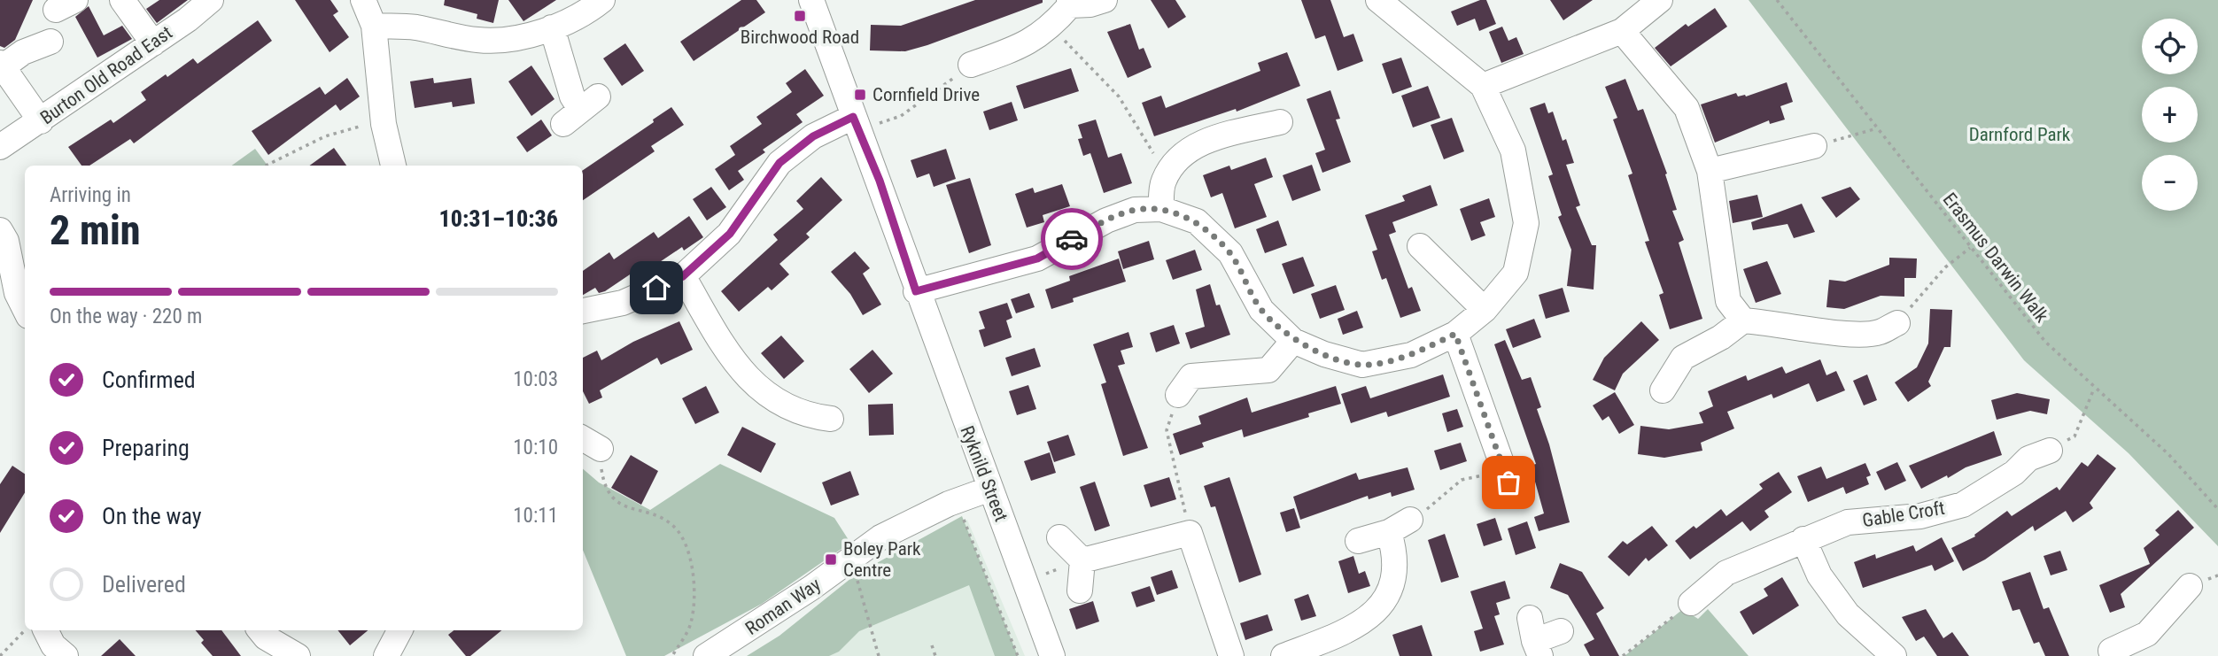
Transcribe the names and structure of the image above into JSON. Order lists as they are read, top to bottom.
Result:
{
  "streets": {
    "street": [
      "Burton Old Road East",
      "Ryknild Street",
      "Gable Croft",
      "Roman Way"
    ],
    "path": ["Erasmus Darwin Walk"]
  },
  "crossings": [
    ["Ryknild Street", "Roman Way"]
  ],
  "parks": ["Darnford Park"],
  "places": {
    "transit": ["Birchwood Road", "Cornfield Drive", "Boley Park Centre"]
  },
  "page": {
    "map_buttons": ["+", "−"],
    "heading": ["2 min", "Arriving in", "10:31–10:36"],
    "bar": "On the way · 220 m",
    "list": [
      ["Confirmed", "10:03"],
      ["Preparing", "10:10"],
      ["On the way", "10:11"],
      "Delivered"
    ]
  }
}
